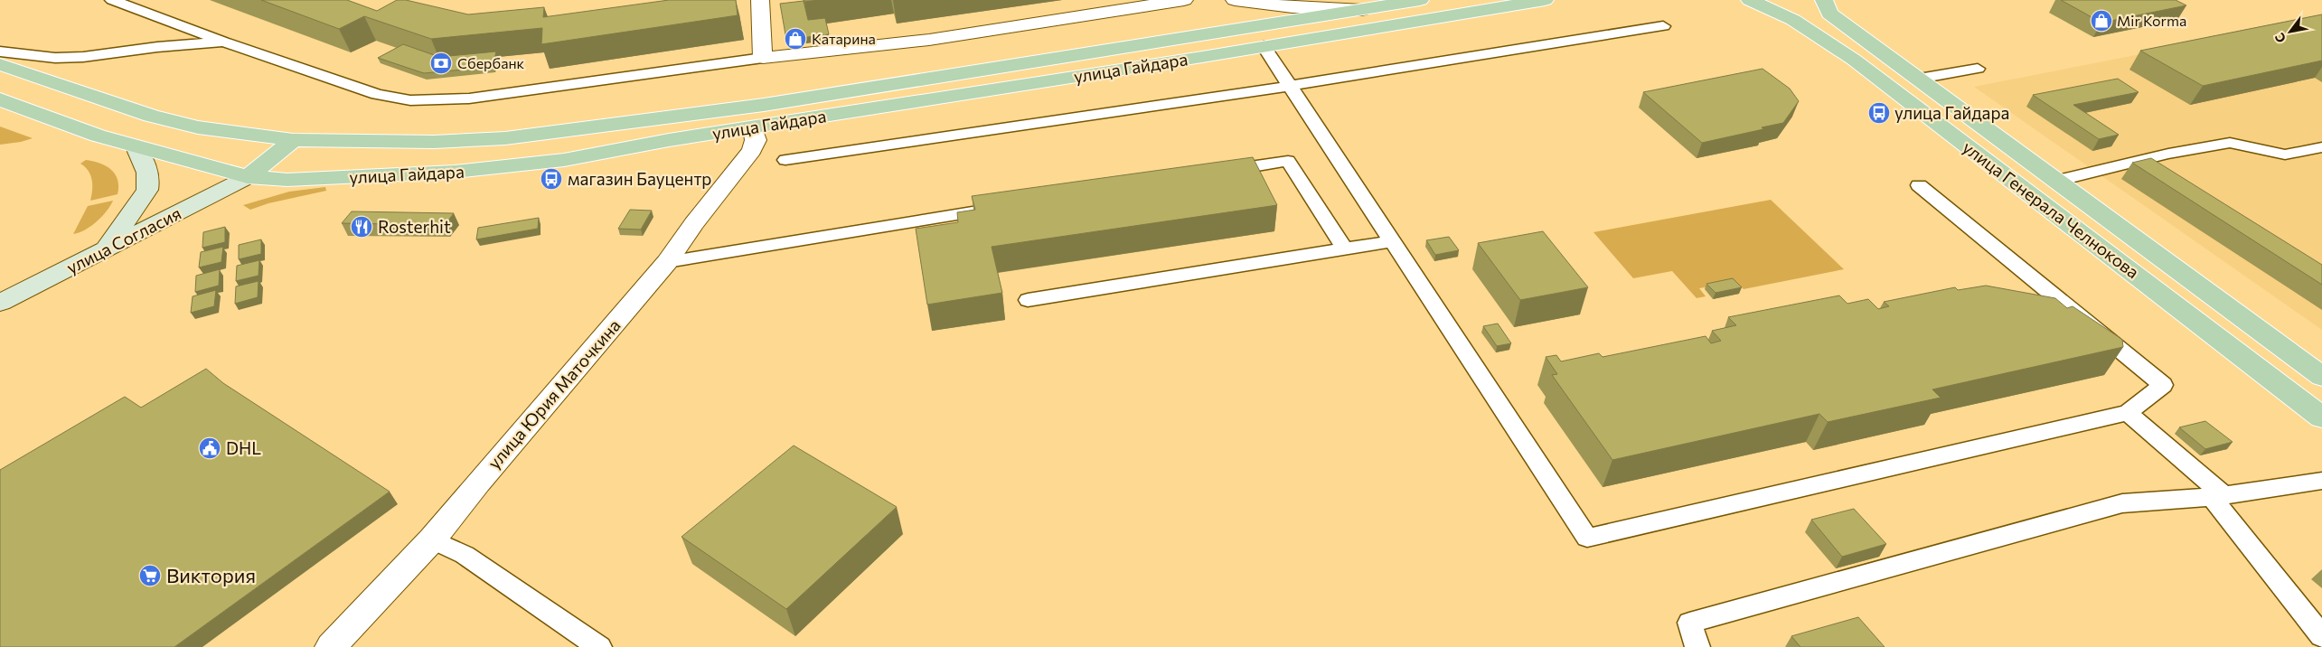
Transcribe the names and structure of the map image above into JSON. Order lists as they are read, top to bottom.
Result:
{
  "streets": {
    "main road": ["улица Гайдара", "улица Генерала Челнокова", "улица Согласия"],
    "street": ["улица Юрия Маточкина"]
  },
  "crossings": [
    ["улица Гайдара", "улица Согласия"],
    ["улица Гайдара", "улица Юрия Маточкина"]
  ],
  "places": {
    "shop": ["Mir Korma", "Катарина"],
    "bank": ["Сбербанк"],
    "bus stop": ["улица Гайдара", "магазин Бауцентр"],
    "restaurant": ["Rosterhit"],
    "public building": ["DHL"],
    "supermarket": ["Виктория"]
  },
  "north": "bottom left"
}
